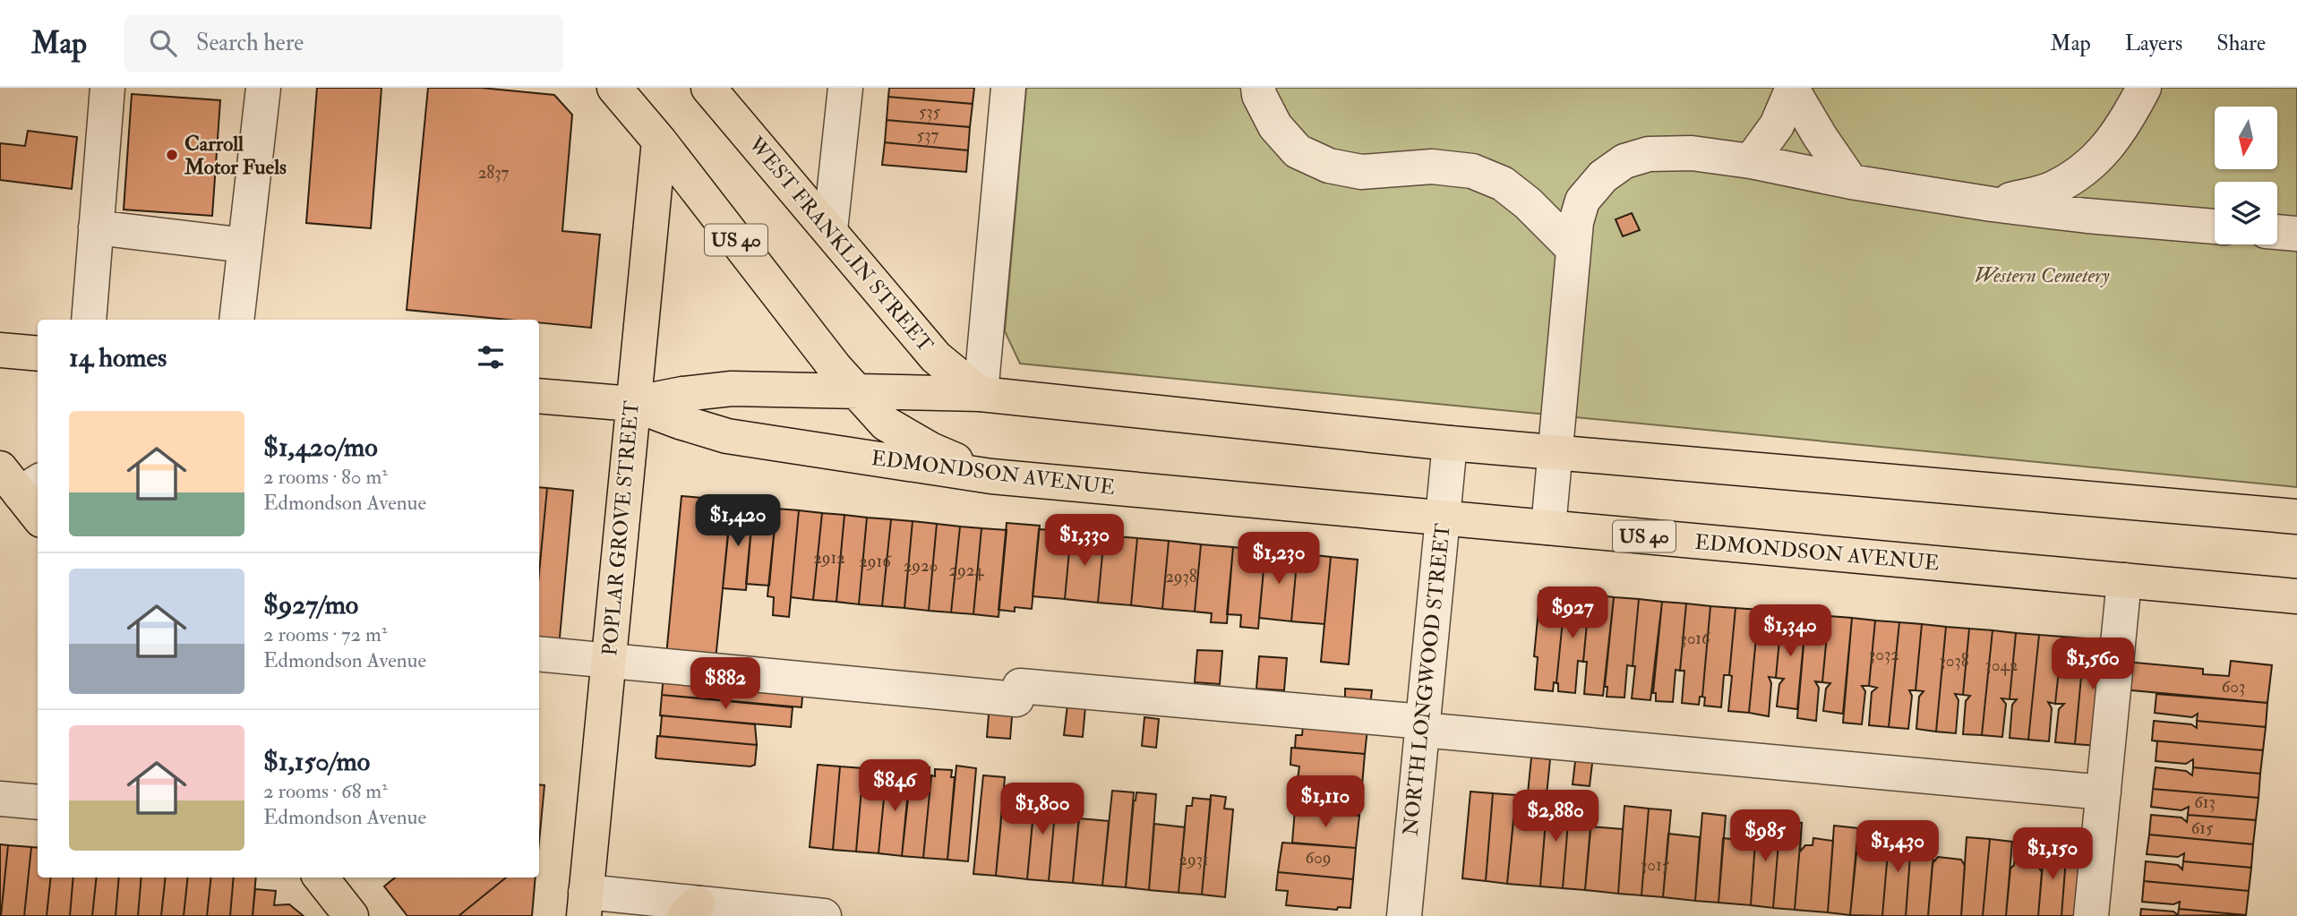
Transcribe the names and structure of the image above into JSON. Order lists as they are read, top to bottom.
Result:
{
  "streets": {
    "main road": [
      "US 40",
      "WEST FRANKLIN STREET",
      "EDMONDSON AVENUE",
      "POPLAR GROVE STREET"
    ],
    "street": ["NORTH LONGWOOD STREET"]
  },
  "crossings": [
    ["US 40", "EDMONDSON AVENUE"],
    ["US 40", "POPLAR GROVE STREET"],
    ["WEST FRANKLIN STREET", "EDMONDSON AVENUE"],
    ["EDMONDSON AVENUE", "POPLAR GROVE STREET"],
    ["EDMONDSON AVENUE", "NORTH LONGWOOD STREET"]
  ],
  "parks": ["Western Cemetery"],
  "places": ["Carroll Motor Fuels"],
  "house_numbers": [
    "535",
    "537",
    "2837",
    "2912",
    "2916",
    "2920",
    "2924",
    "2938",
    "3016",
    "3032",
    "3038",
    "3042",
    "603",
    "613",
    "615",
    "609",
    "2931",
    "3015"
  ],
  "north": "bottom",
  "page": {
    "header": "Map",
    "search": "Search here",
    "nav": ["Map", "Layers", "Share"],
    "heading": "14 homes",
    "list": [
      {
        "name": "$1,420/mo",
        "note": "2 rooms · 80 m² · Edmondson Avenue"
      },
      {
        "name": "$927/mo",
        "note": "2 rooms · 72 m² · Edmondson Avenue"
      },
      {
        "name": "$1,150/mo",
        "note": "2 rooms · 68 m² · Edmondson Avenue"
      }
    ],
    "price": [
      "$1,420",
      "$1,330",
      "$1,230",
      "$927",
      "$1,340",
      "$1,560",
      "$882",
      "$846",
      "$1,110",
      "$1,800",
      "$2,880",
      "$985",
      "$1,430",
      "$1,150"
    ]
  }
}
